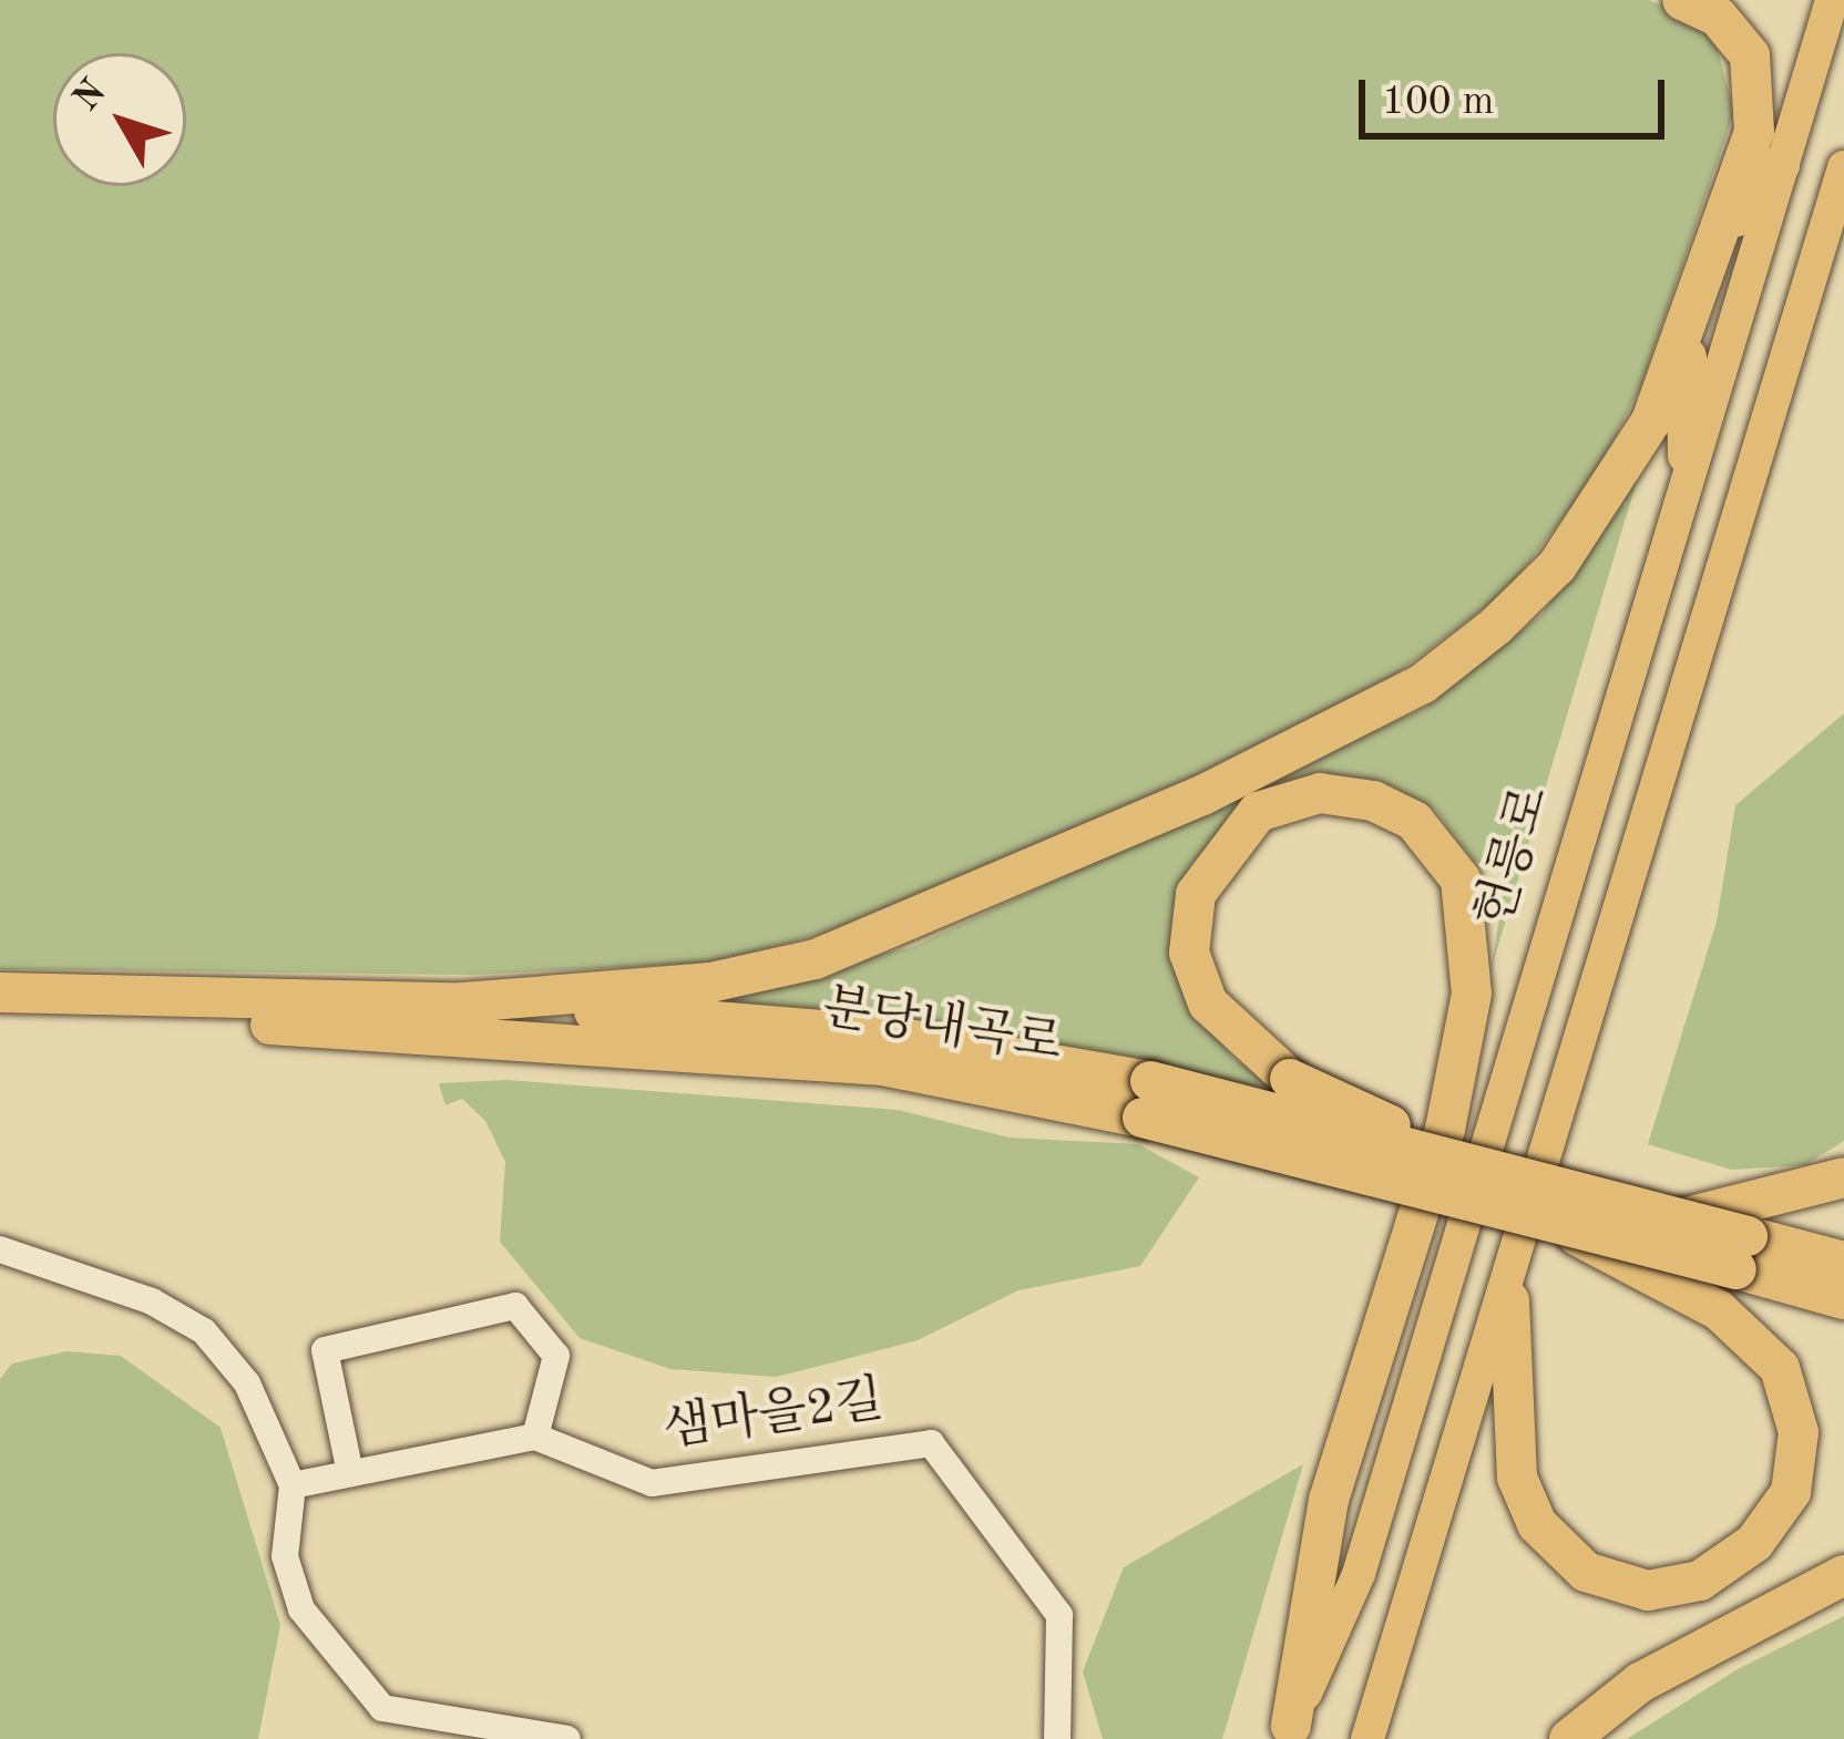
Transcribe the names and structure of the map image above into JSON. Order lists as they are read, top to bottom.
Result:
{
  "streets": {
    "highway": ["분당내곡로"],
    "main road": ["헌릉로"],
    "street": ["샘마을2길"]
  },
  "scale_bar": "100 m",
  "north": "top left"
}
